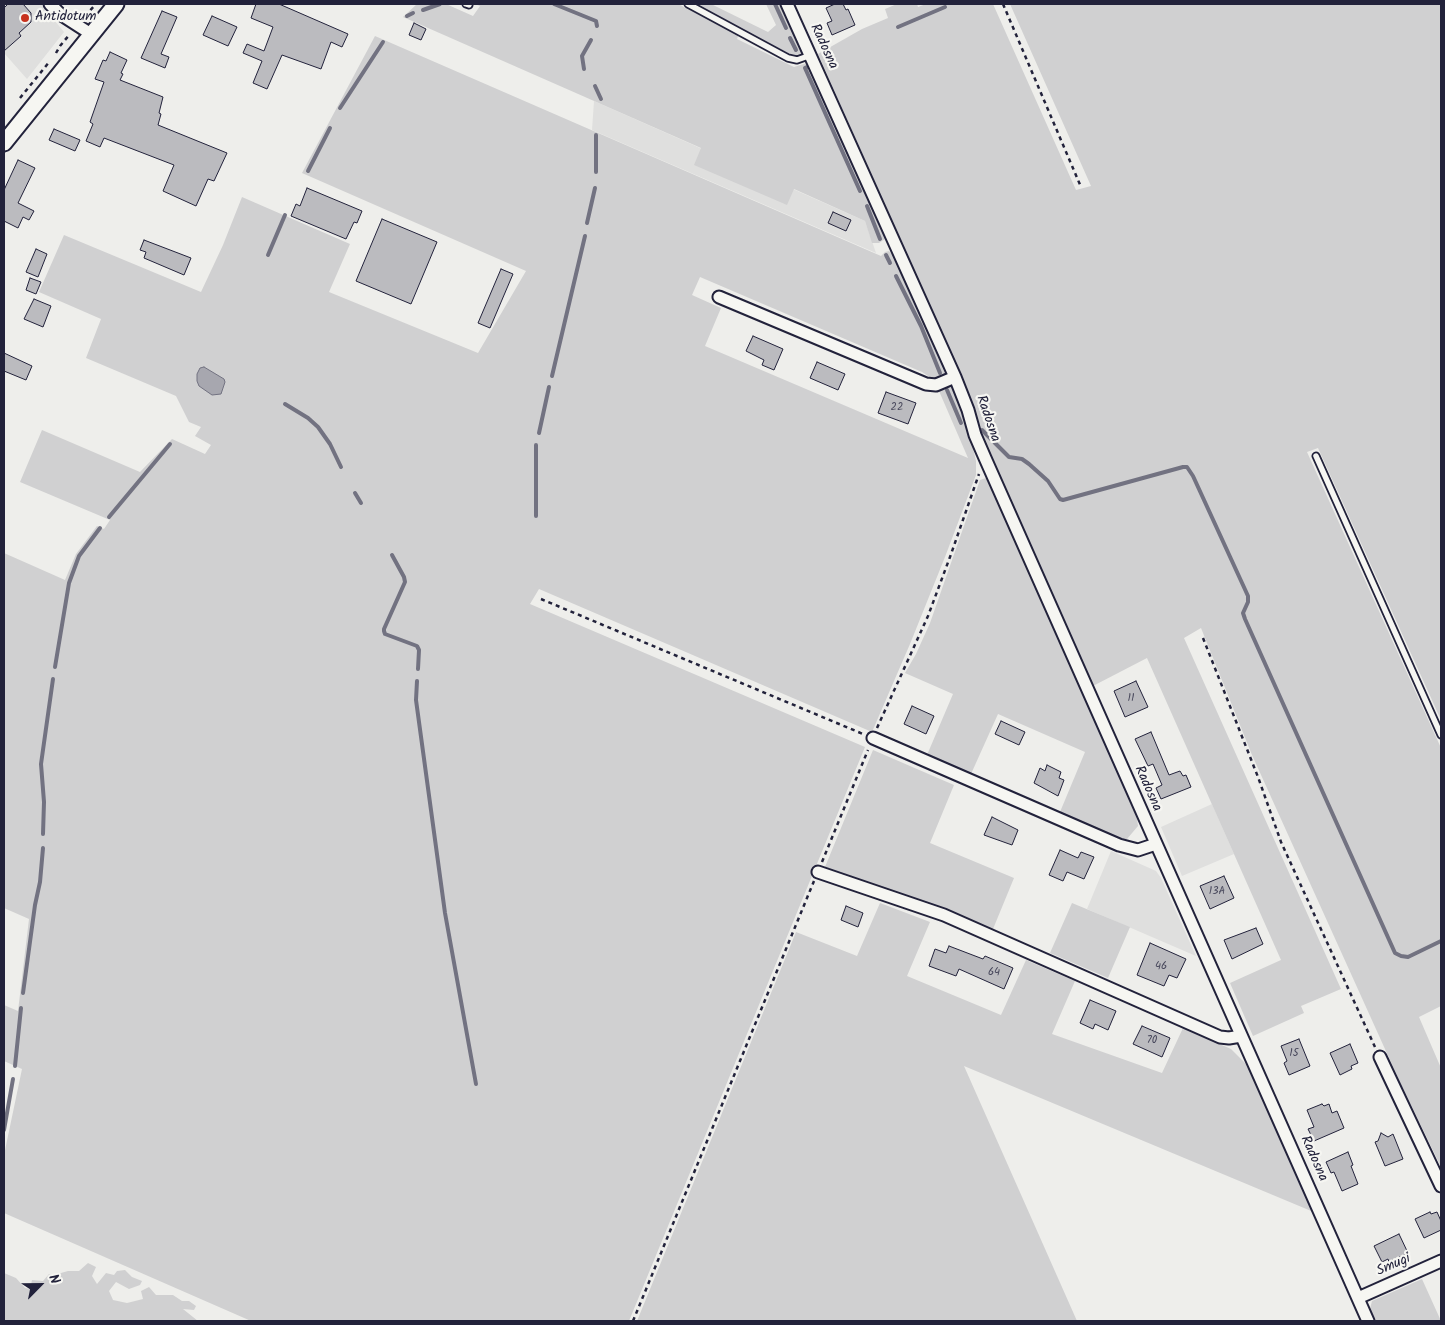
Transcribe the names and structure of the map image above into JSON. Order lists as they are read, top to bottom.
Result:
{
  "streets": {
    "street": ["Radosna", "Smugi"]
  },
  "crossings": [
    ["Radosna", "Smugi"]
  ],
  "places": ["Antidotum"],
  "house_numbers": [
    "22",
    "11",
    "13A",
    "46",
    "64",
    "70",
    "15"
  ],
  "north": "top right"
}
